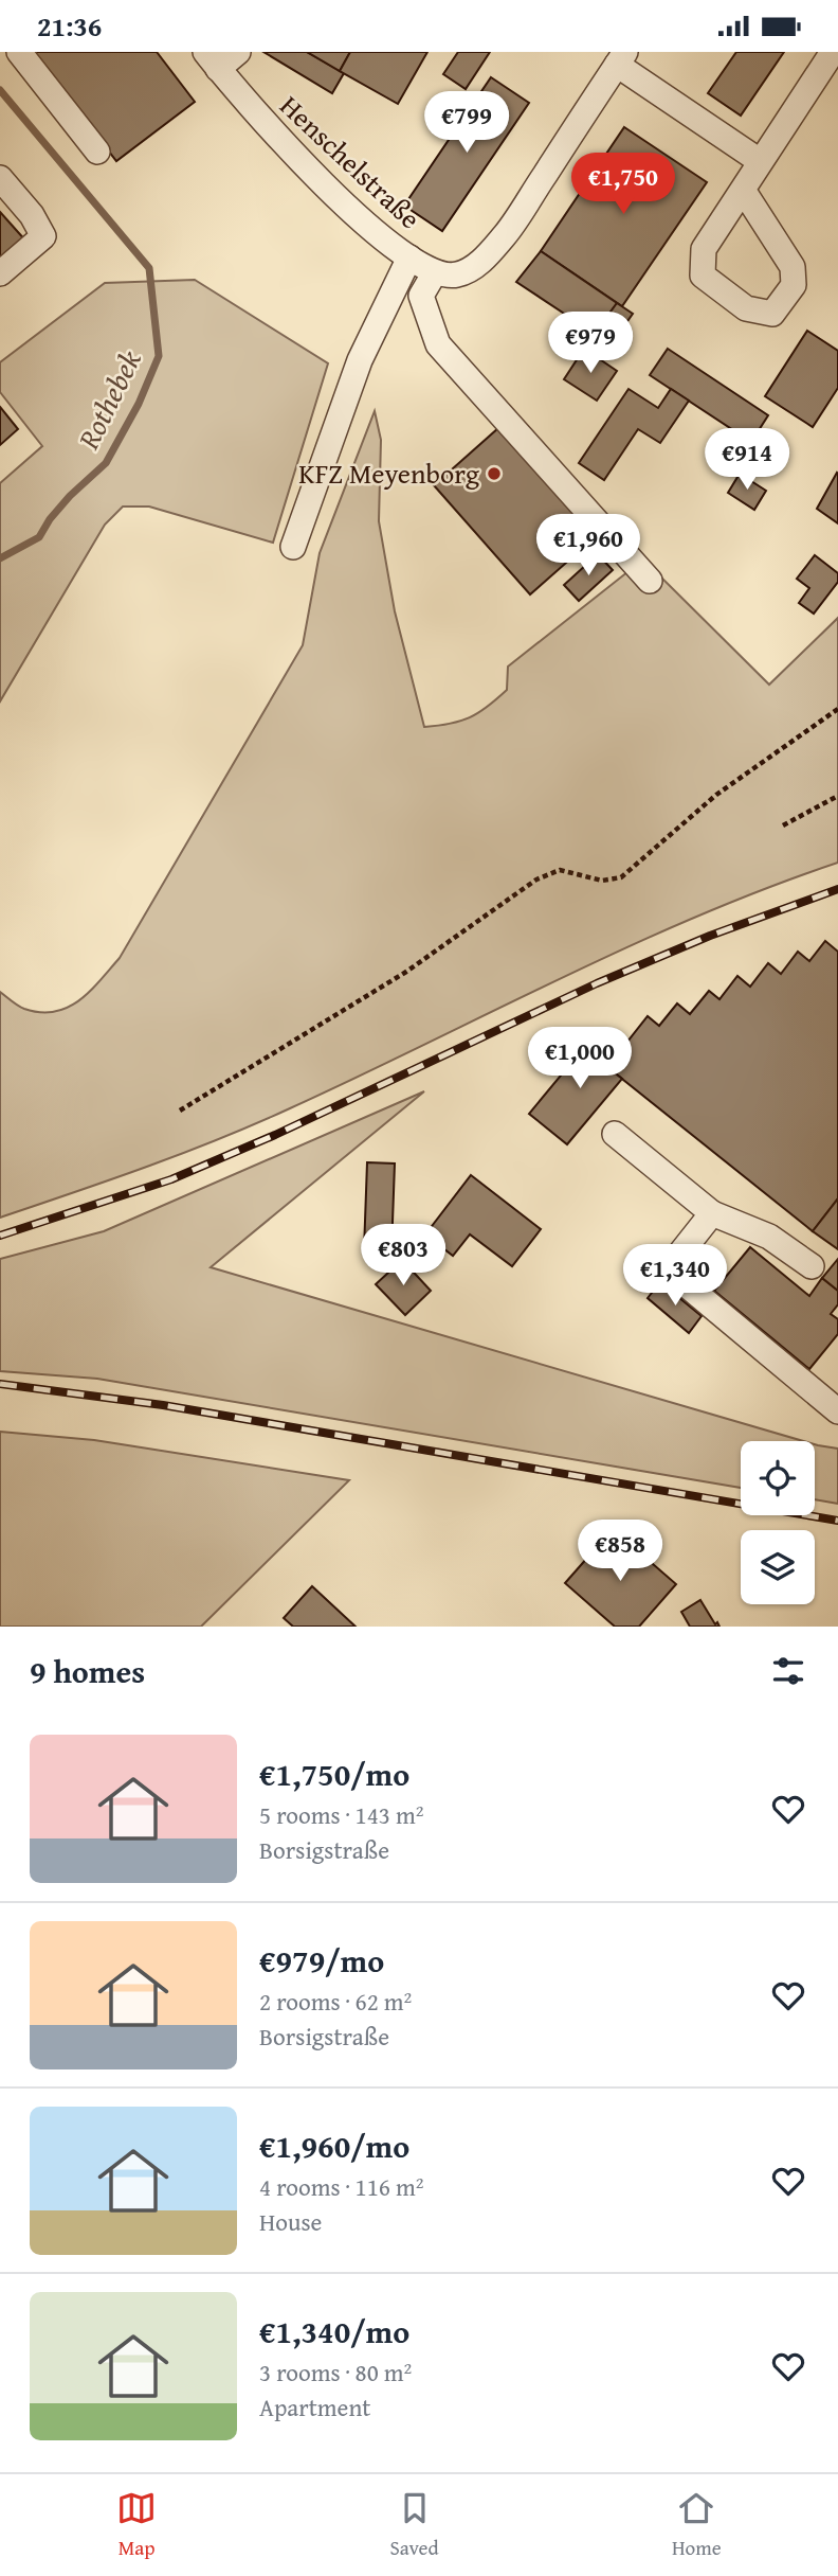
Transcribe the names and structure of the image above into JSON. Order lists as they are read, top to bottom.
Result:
{
  "streets": {
    "street": ["Henschelstraße"]
  },
  "water": ["Rothebek"],
  "places": ["KFZ Meyenborg"],
  "page": {
    "status": "21:36",
    "price": [
      "€799",
      "€1,750",
      "€979",
      "€914",
      "€1,960",
      "€1,000",
      "€803",
      "€1,340",
      "€858"
    ],
    "heading": "9 homes",
    "list": [
      {
        "name": "€1,750/mo",
        "note": "5 rooms · 143 m² · Borsigstraße"
      },
      {
        "name": "€979/mo",
        "note": "2 rooms · 62 m² · Borsigstraße"
      },
      {
        "name": "€1,960/mo",
        "note": "4 rooms · 116 m² · House"
      },
      {
        "name": "€1,340/mo",
        "note": "3 rooms · 80 m² · Apartment"
      }
    ],
    "tabs": ["Map", "Saved", "Home"]
  }
}
